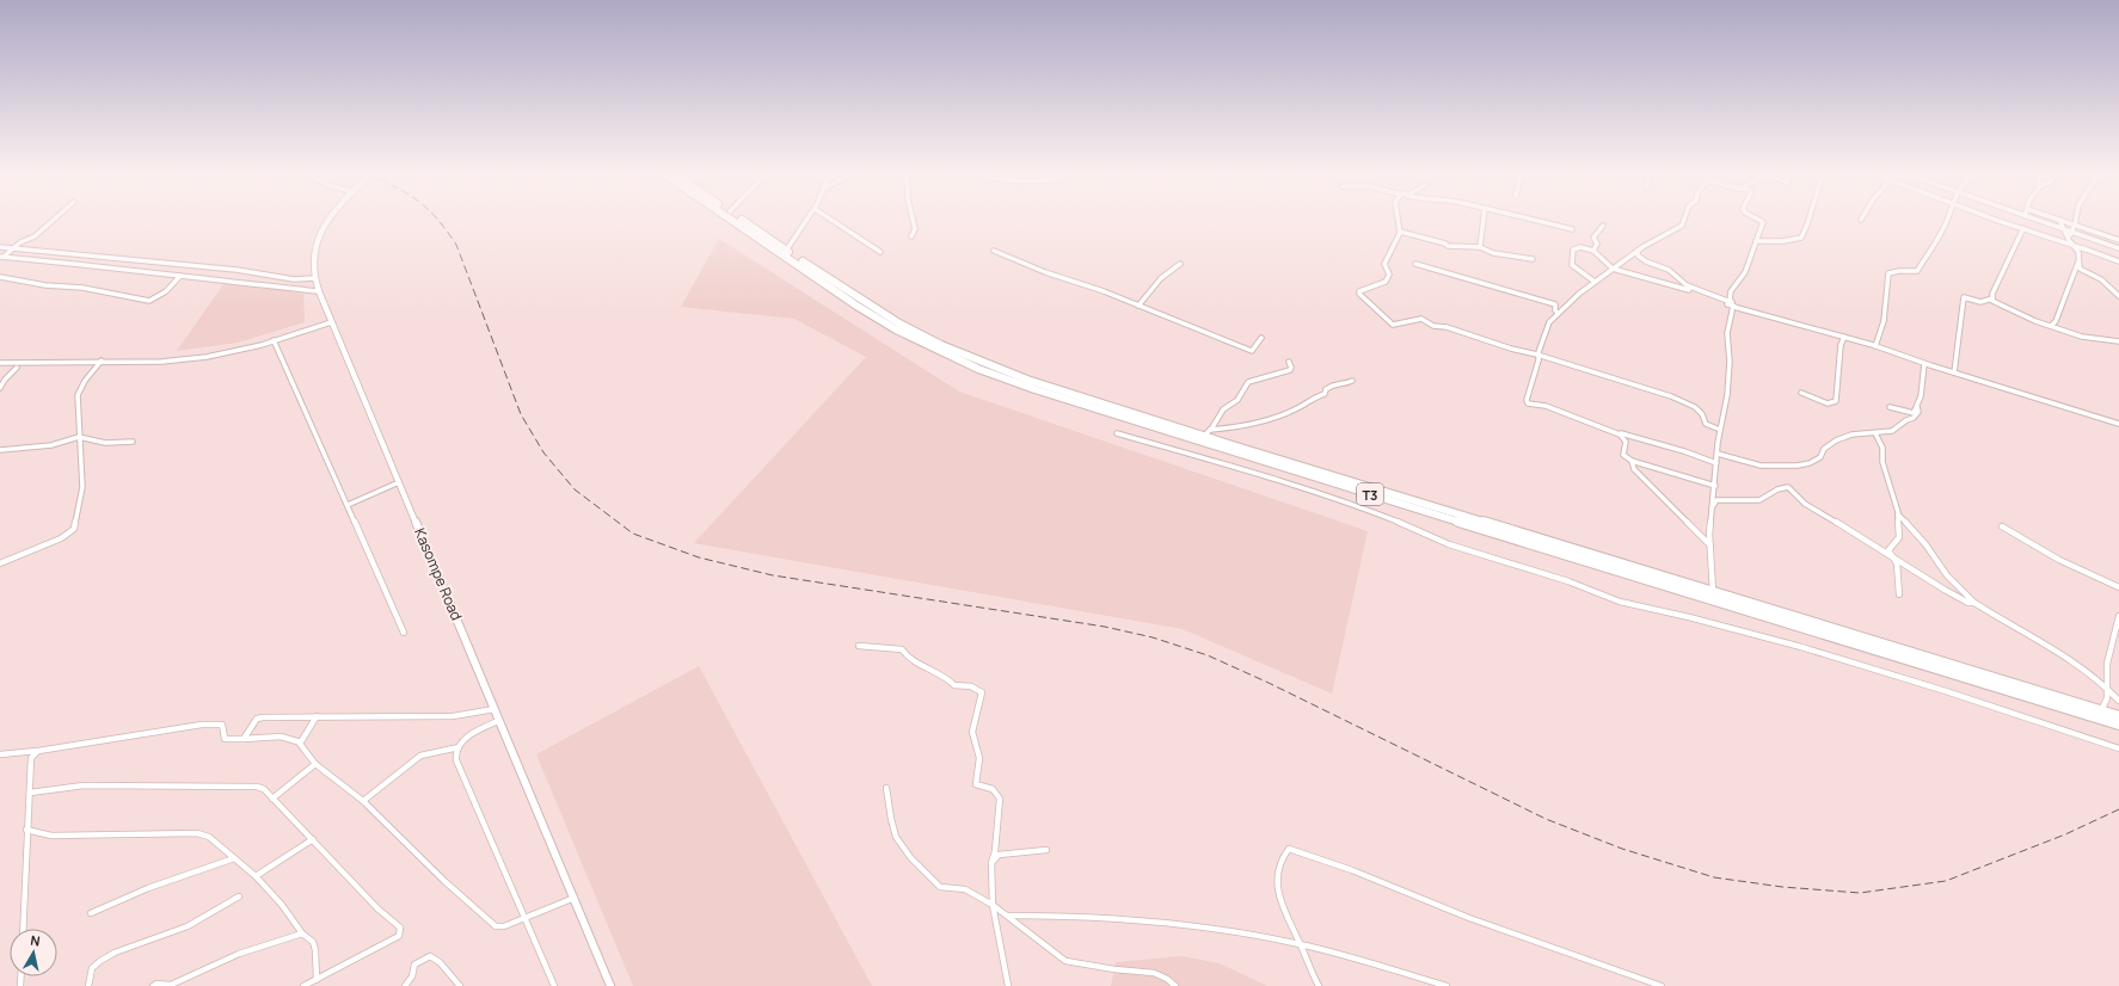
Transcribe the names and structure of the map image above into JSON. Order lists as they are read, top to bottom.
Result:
{
  "streets": {
    "highway": ["T3"],
    "street": ["Kasompe Road"]
  },
  "north": "top"
}
